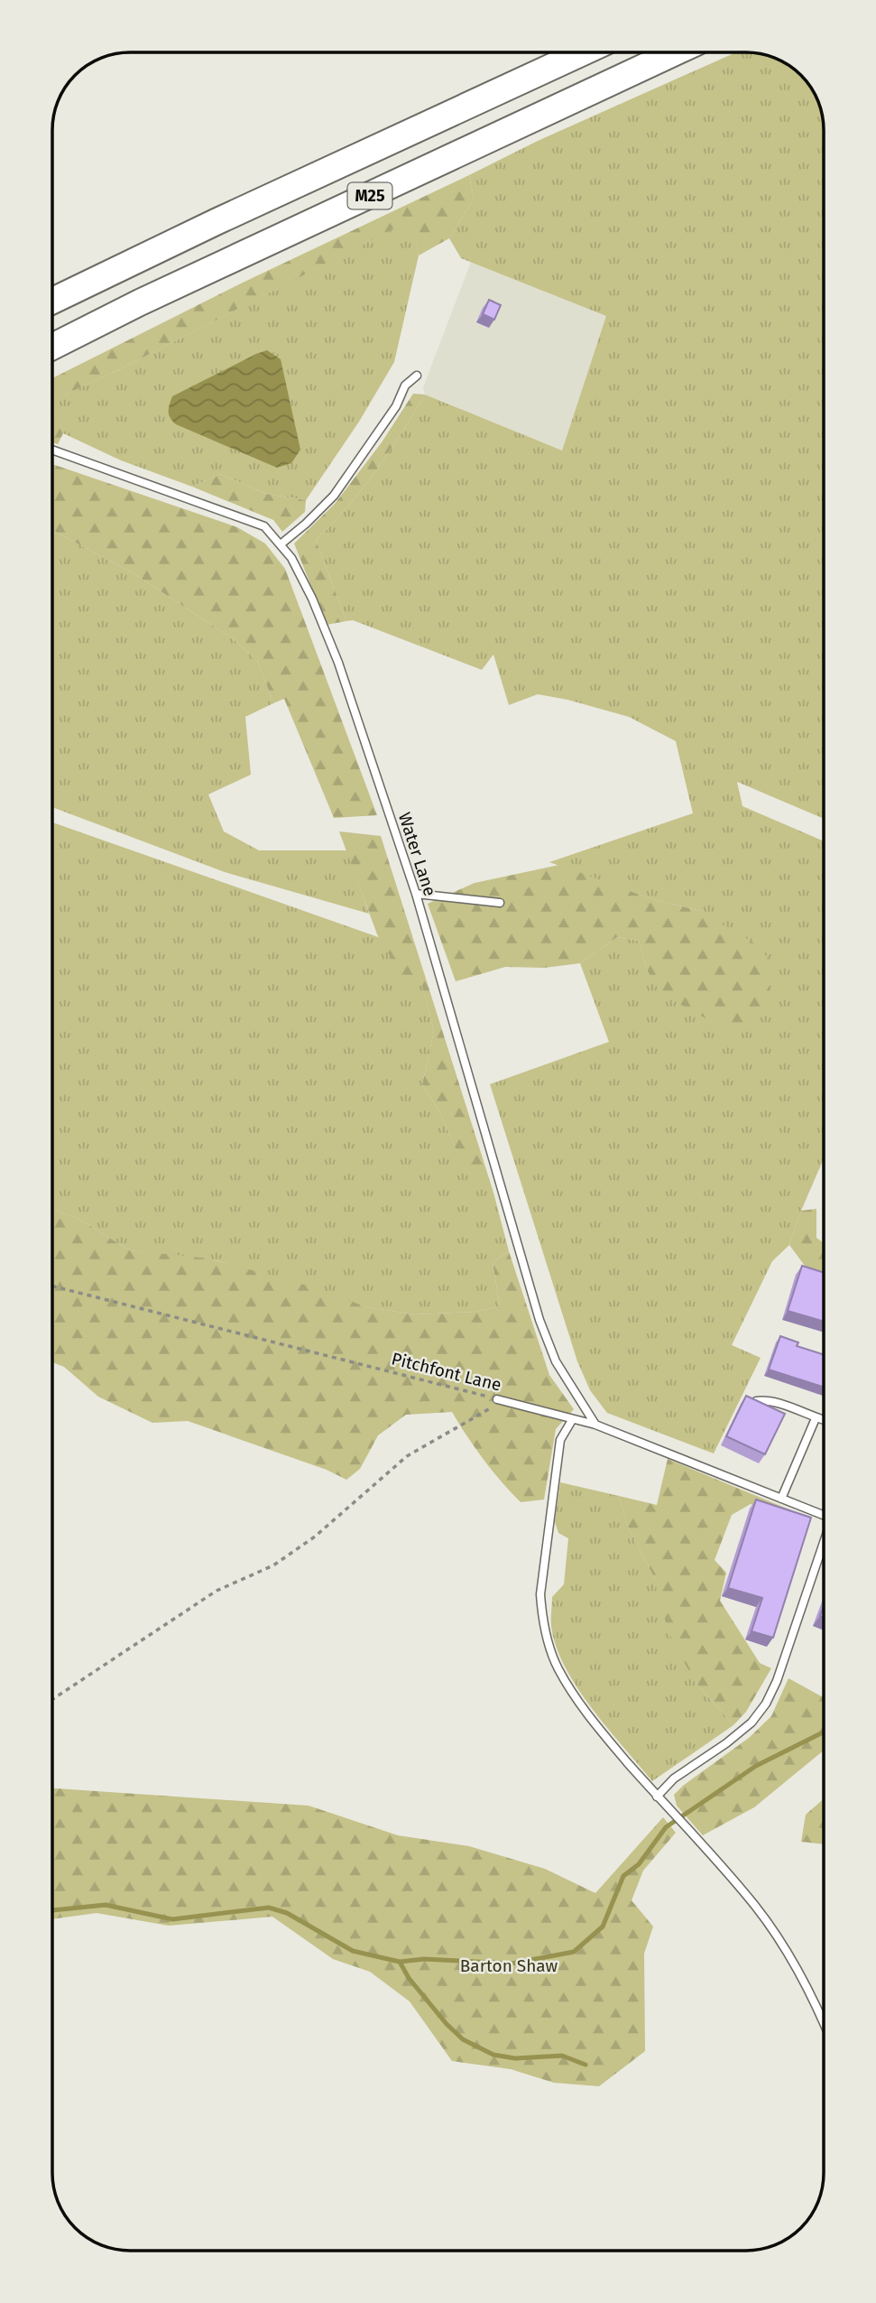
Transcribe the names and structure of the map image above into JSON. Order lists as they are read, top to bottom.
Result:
{
  "streets": {
    "highway": ["M25"],
    "lane": ["Water Lane", "Pitchfont Lane"]
  },
  "crossings": [
    ["Water Lane", "Pitchfont Lane"]
  ],
  "parks": ["Barton Shaw"]
}
